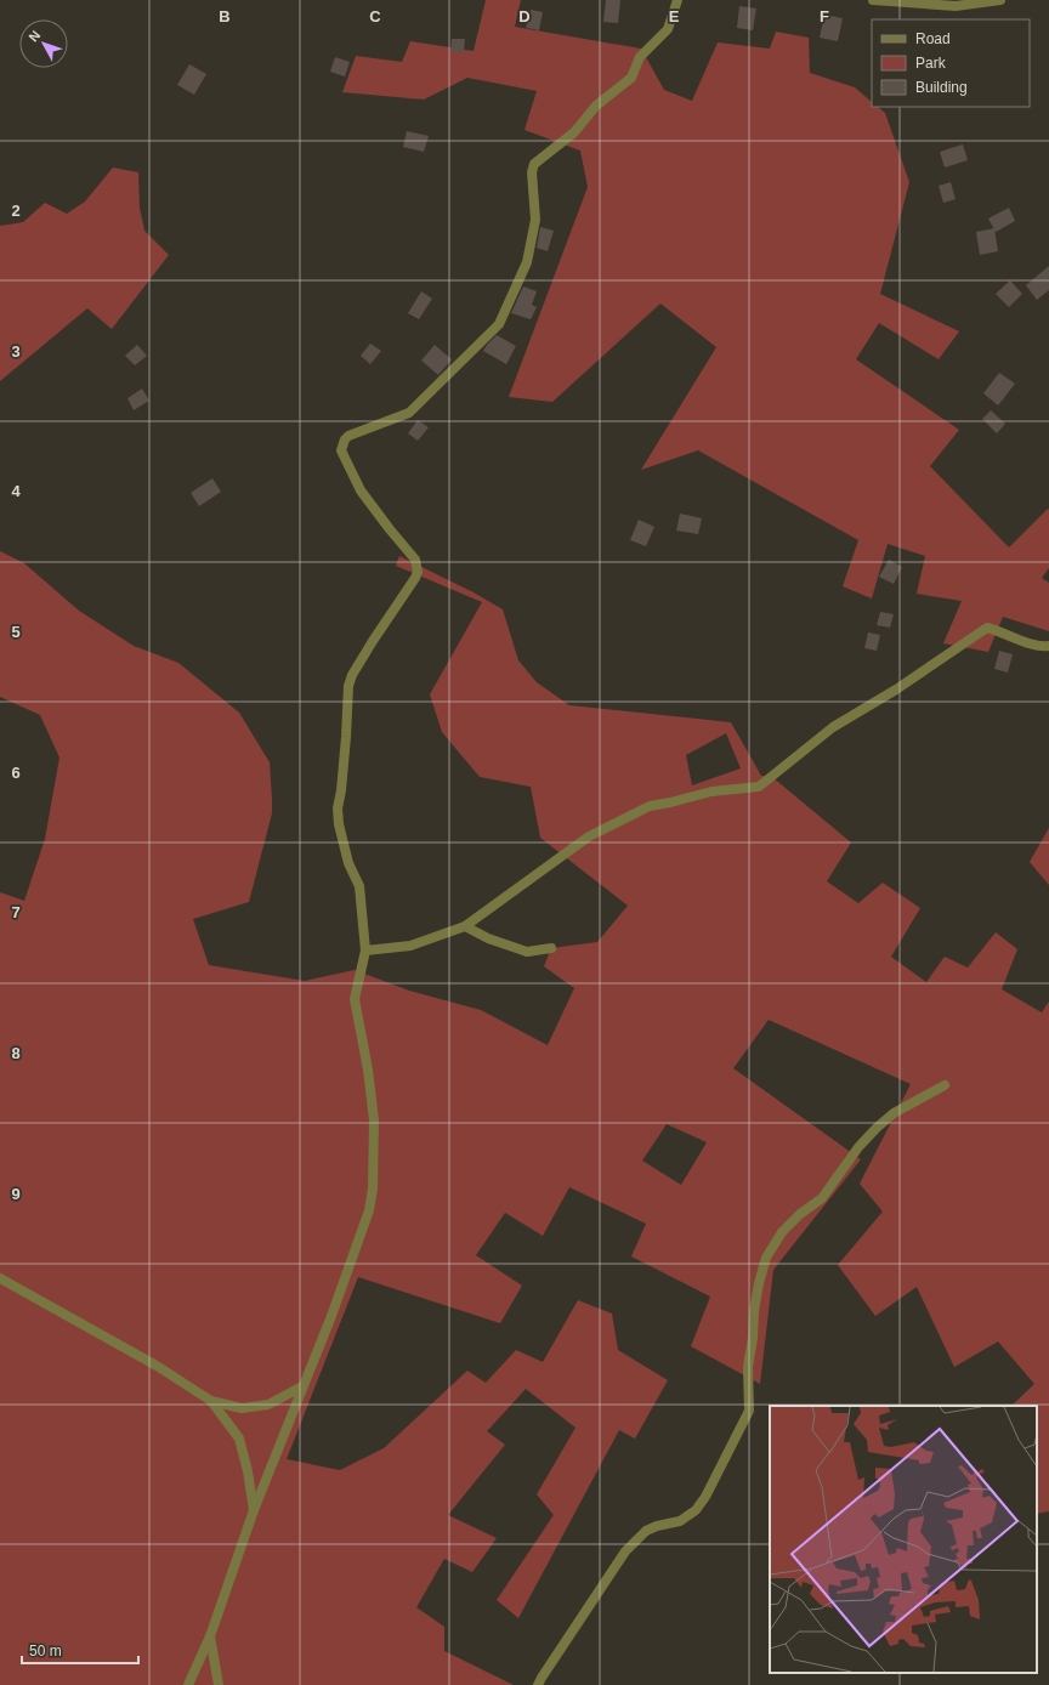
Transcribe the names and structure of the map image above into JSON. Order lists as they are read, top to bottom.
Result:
{
  "legend": ["Road", "Park", "Building"],
  "scale_bar": "50 m",
  "north": "top left",
  "grid": {
    "columns": [
      "B",
      "C",
      "D",
      "E",
      "F"
    ],
    "rows": [
      "2",
      "3",
      "4",
      "5",
      "6",
      "7",
      "8",
      "9"
    ]
  }
}
